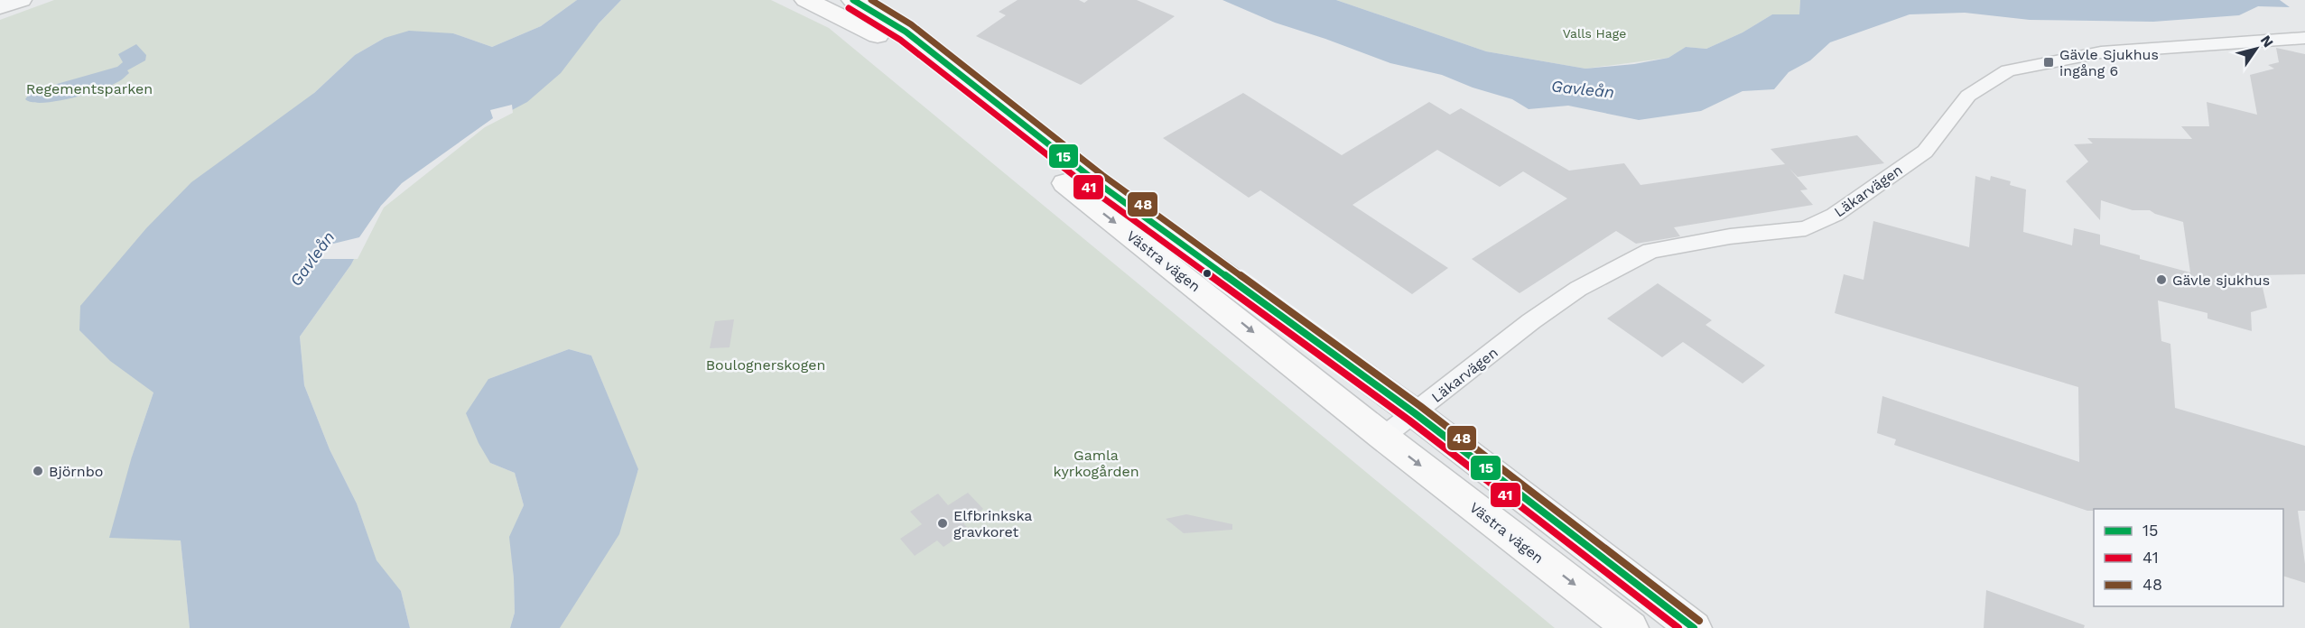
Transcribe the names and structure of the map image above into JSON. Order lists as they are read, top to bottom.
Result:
{
  "streets": {
    "main road": ["Västra vägen"],
    "street": ["Läkarvägen"]
  },
  "crossings": [
    ["Läkarvägen", "Västra vägen"]
  ],
  "water": ["Gavleån"],
  "parks": [
    "Valls Hage",
    "Regementsparken",
    "Boulognerskogen",
    "Gamla kyrkogården"
  ],
  "places": {
    "transit": ["Gävle Sjukhus ingång 6"],
    "other": ["Gävle sjukhus", "Björnbo", "Elfbrinkska gravkoret"]
  },
  "lines": ["transit line 15", "transit line 48", "transit line 41"],
  "legend": ["15", "41", "48"],
  "north": "top right"
}
